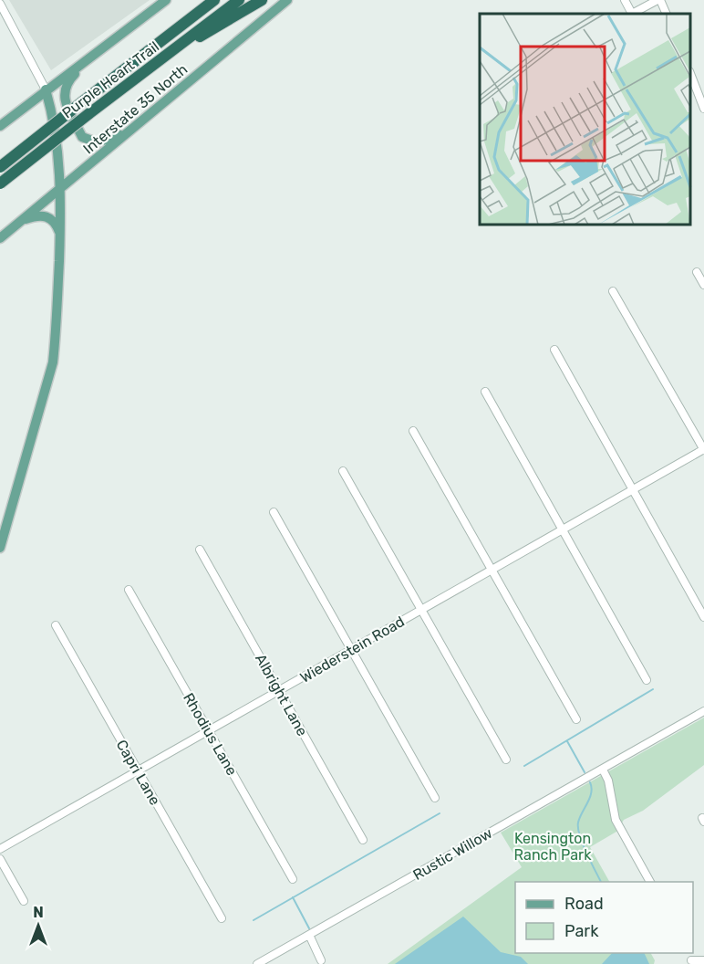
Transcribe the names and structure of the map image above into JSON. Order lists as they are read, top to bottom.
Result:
{
  "streets": {
    "highway": ["Purple Heart Trail"],
    "main road": ["Interstate 35 North"],
    "street": [
      "Wiederstein Road",
      "Albright Lane",
      "Rhodius Lane",
      "Capri Lane",
      "Rustic Willow"
    ]
  },
  "crossings": [
    ["Wiederstein Road", "Albright Lane"],
    ["Wiederstein Road", "Rhodius Lane"],
    ["Wiederstein Road", "Capri Lane"]
  ],
  "parks": ["Kensington Ranch Park"],
  "legend": ["Road", "Park"],
  "north": "top"
}
